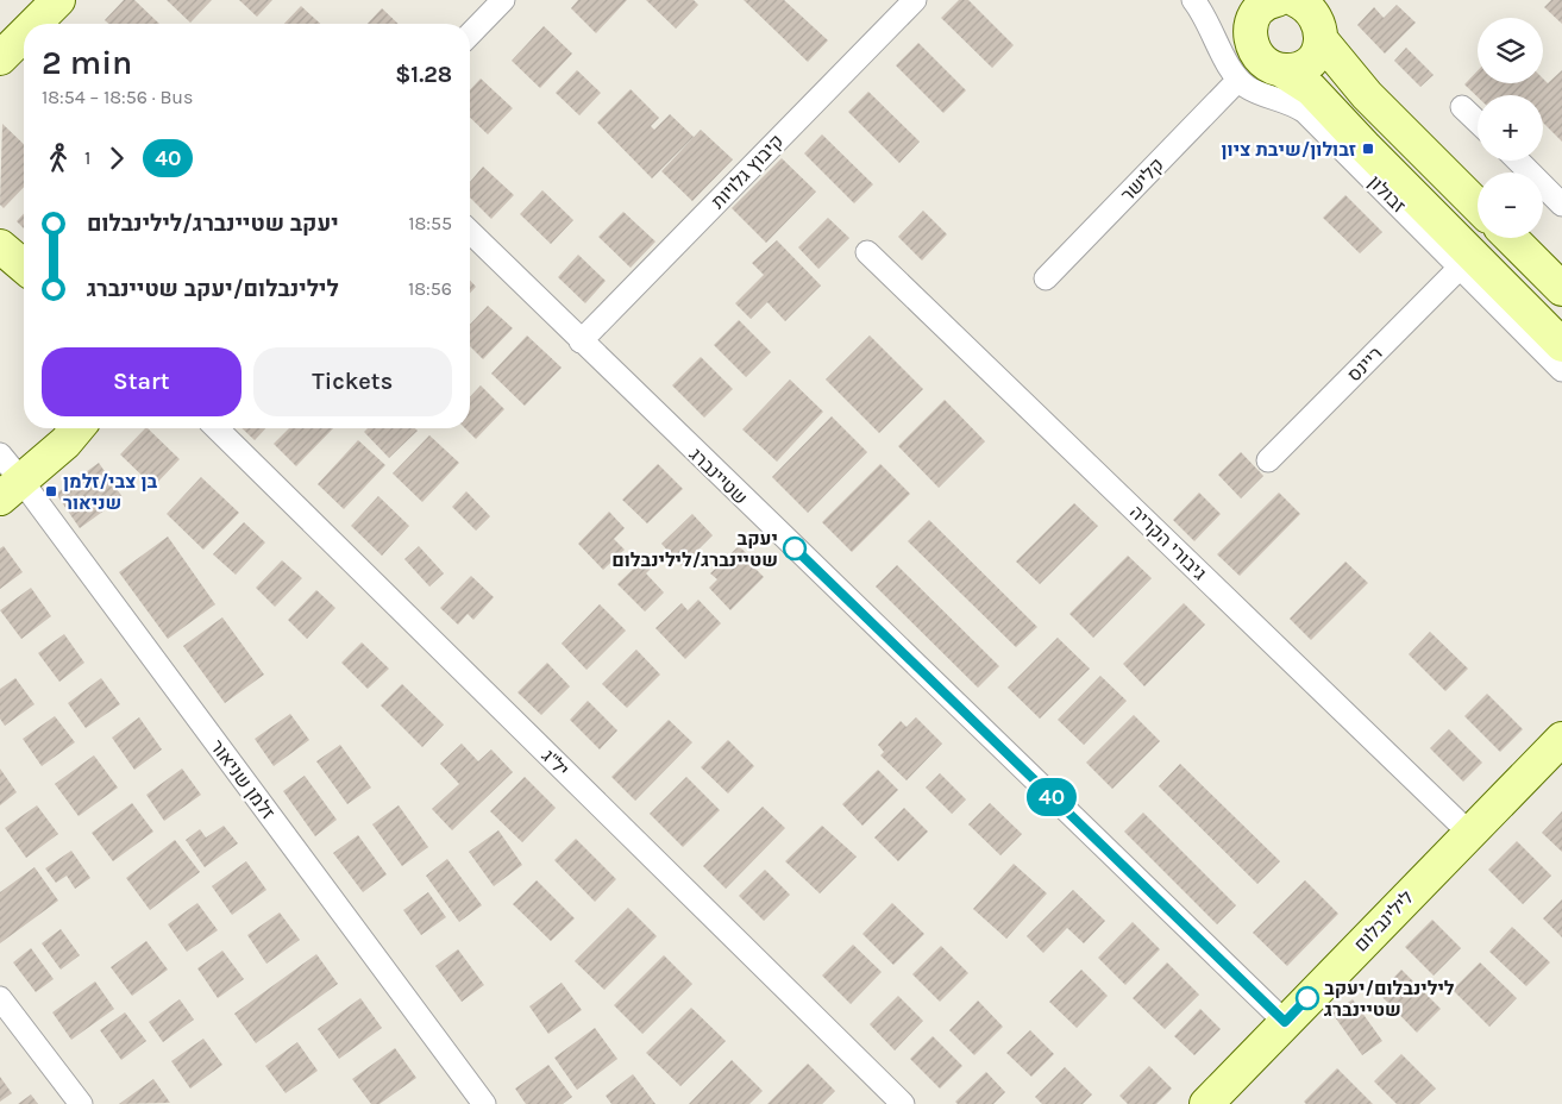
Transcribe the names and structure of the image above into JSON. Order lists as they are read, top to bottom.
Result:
{
  "streets": {
    "main road": ["זבולון", "לילינבלום"],
    "street": [
      "קיבוץ גלויות",
      "קלישר",
      "ריינס",
      "שטיינברג",
      "גיבורי הקריה",
      "יל\"ג",
      "זלמן שניאור"
    ]
  },
  "crossings": [
    ["קיבוץ גלויות", "שטיינברג"],
    ["קלישר", "זבולון"],
    ["זבולון", "ריינס"],
    ["שטיינברג", "לילינבלום"],
    ["גיבורי הקריה", "לילינבלום"]
  ],
  "places": {
    "transit": ["זבולון/שיבת ציון", "בן צבי/זלמן שניאור"],
    "other": ["יעקב שטיינברג/לילינבלום", "לילינבלום/יעקב שטיינברג"]
  },
  "lines": ["bus line 40"],
  "page": {
    "on_map": "40",
    "map_buttons": ["+", "−"],
    "heading": ["2 min", "18:54 – 18:56 · Bus", "$1.28"],
    "legs": ["1", "40"],
    "list": [
      {
        "name": "יעקב שטיינברג/לילינבלום",
        "value": "18:55"
      },
      {
        "name": "לילינבלום/יעקב שטיינברג",
        "value": "18:56"
      }
    ],
    "buttons": ["Start", "Tickets"]
  }
}
